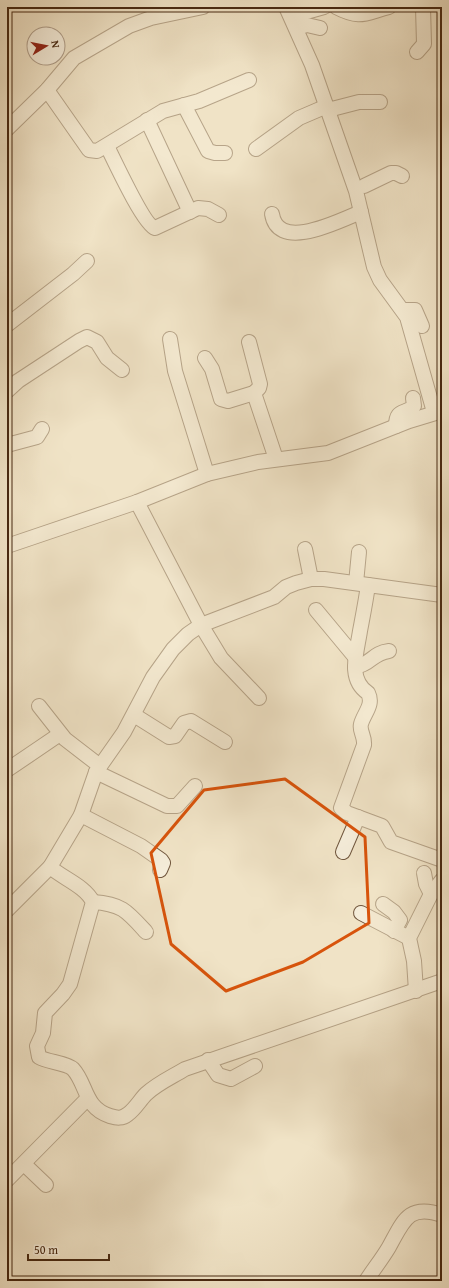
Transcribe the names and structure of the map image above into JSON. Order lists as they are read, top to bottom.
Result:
{
  "scale_bar": "50 m",
  "north": "right"
}
